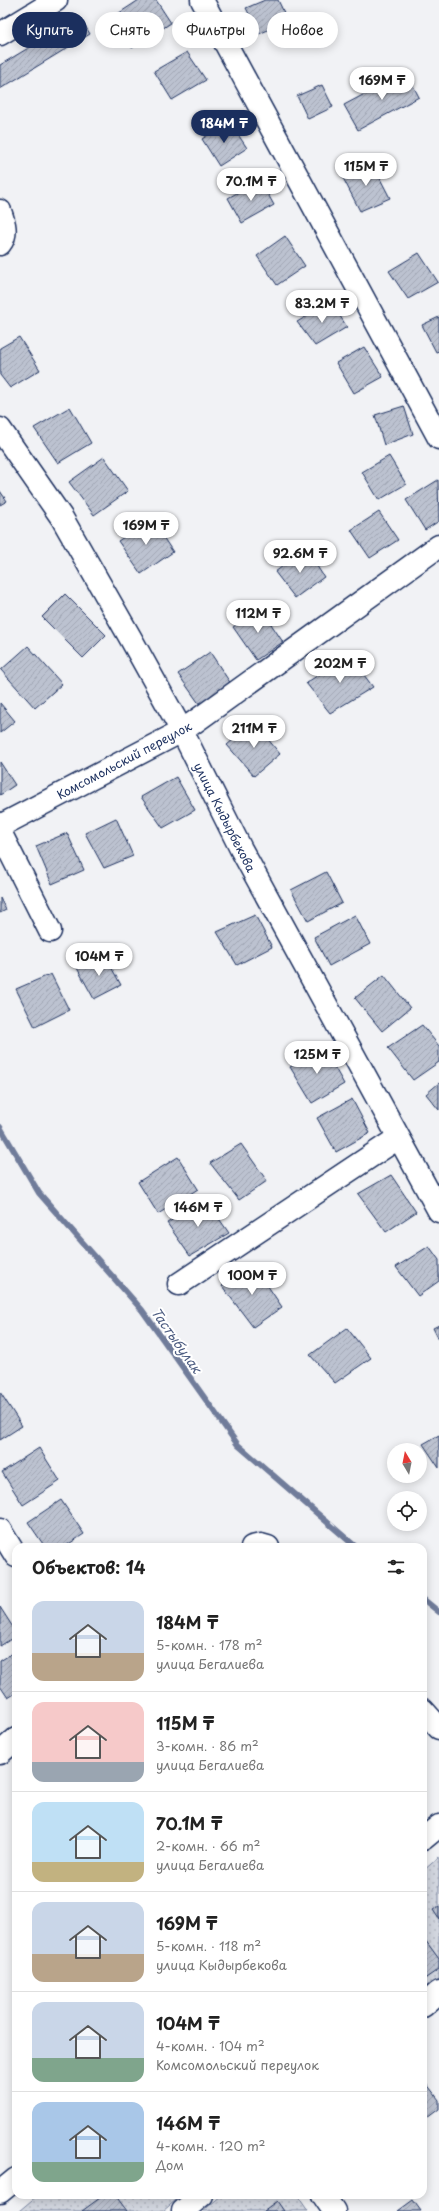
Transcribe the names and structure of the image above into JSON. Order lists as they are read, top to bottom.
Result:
{
  "streets": {
    "street": ["Комсомольский переулок", "улица Кыдырбекова"]
  },
  "crossings": [
    ["Комсомольский переулок", "улица Кыдырбекова"]
  ],
  "water": ["Тастыбулак"],
  "north": "top",
  "page": {
    "chip": [
      "Купить",
      "Снять",
      "Фильтры",
      "Новое"
    ],
    "price": [
      "169M ₸",
      "184M ₸",
      "115M ₸",
      "70.1M ₸",
      "83.2M ₸",
      "169M ₸",
      "92.6M ₸",
      "112M ₸",
      "202M ₸",
      "211M ₸",
      "104M ₸",
      "125M ₸",
      "146M ₸",
      "100M ₸"
    ],
    "heading": "Объектов: 14",
    "list": [
      {
        "name": "184M ₸",
        "note": "5-комн. · 178 m² · улица Бегалиева"
      },
      {
        "name": "115M ₸",
        "note": "3-комн. · 86 m² · улица Бегалиева"
      },
      {
        "name": "70.1M ₸",
        "note": "2-комн. · 66 m² · улица Бегалиева"
      },
      {
        "name": "169M ₸",
        "note": "5-комн. · 118 m² · улица Кыдырбекова"
      },
      {
        "name": "104M ₸",
        "note": "4-комн. · 104 m² · Комсомольский переулок"
      },
      {
        "name": "146M ₸",
        "note": "4-комн. · 120 m² · Дом"
      }
    ]
  }
}
